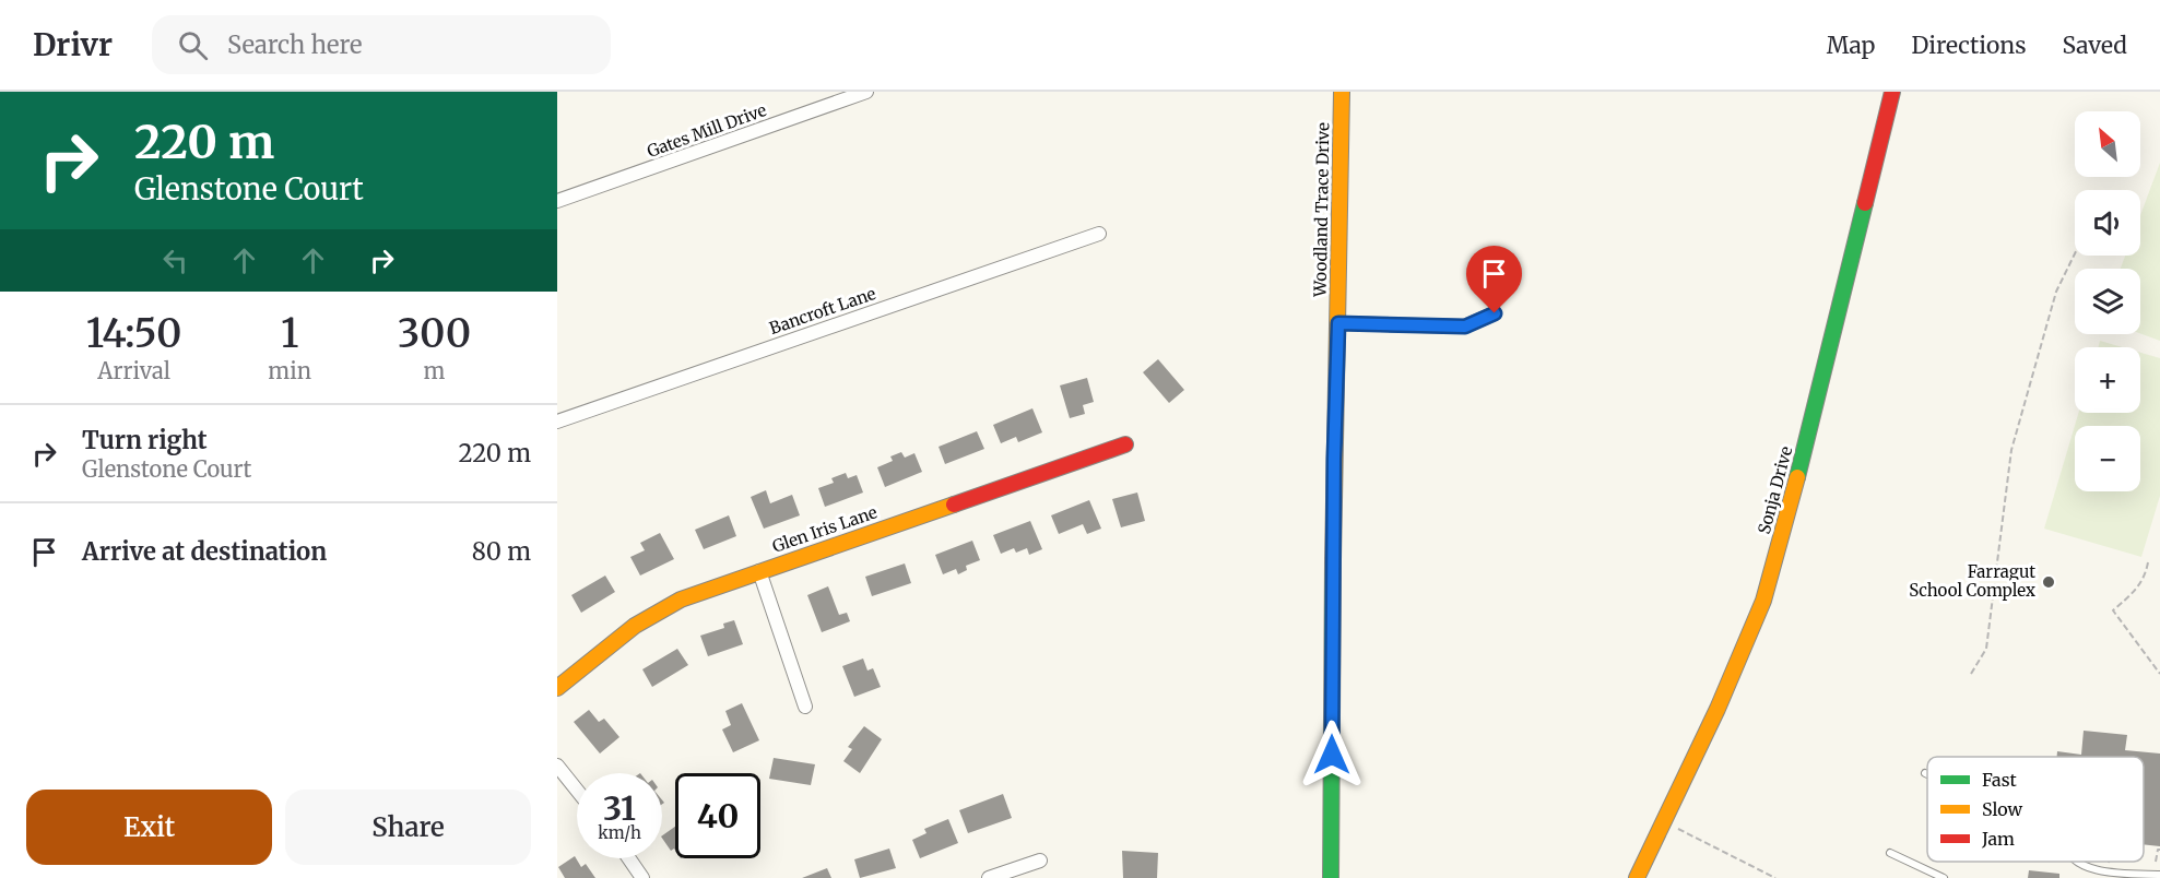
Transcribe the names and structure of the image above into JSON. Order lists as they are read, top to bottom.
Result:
{
  "streets": {
    "street": [
      "Gates Mill Drive",
      "Woodland Trace Drive",
      "Bancroft Lane",
      "Sonja Drive",
      "Glen Iris Lane"
    ]
  },
  "places": ["Farragut School Complex"],
  "legend": ["Fast", "Slow", "Jam"],
  "north": "top left",
  "page": {
    "header": "Drivr",
    "search": "Search here",
    "nav": ["Map", "Directions", "Saved"],
    "turn": ["220 m", "Glenstone Court"],
    "map_buttons": ["+", "−"],
    "eta": [
      "14:50",
      "Arrival",
      "1",
      "min",
      "300",
      "m"
    ],
    "list": [
      {
        "name": "Turn right",
        "note": "Glenstone Court",
        "value": "220 m"
      },
      {
        "name": "Arrive at destination",
        "value": "80 m"
      }
    ],
    "speed": "31 km/h",
    "limit": "40",
    "buttons": ["Exit", "Share"]
  }
}
